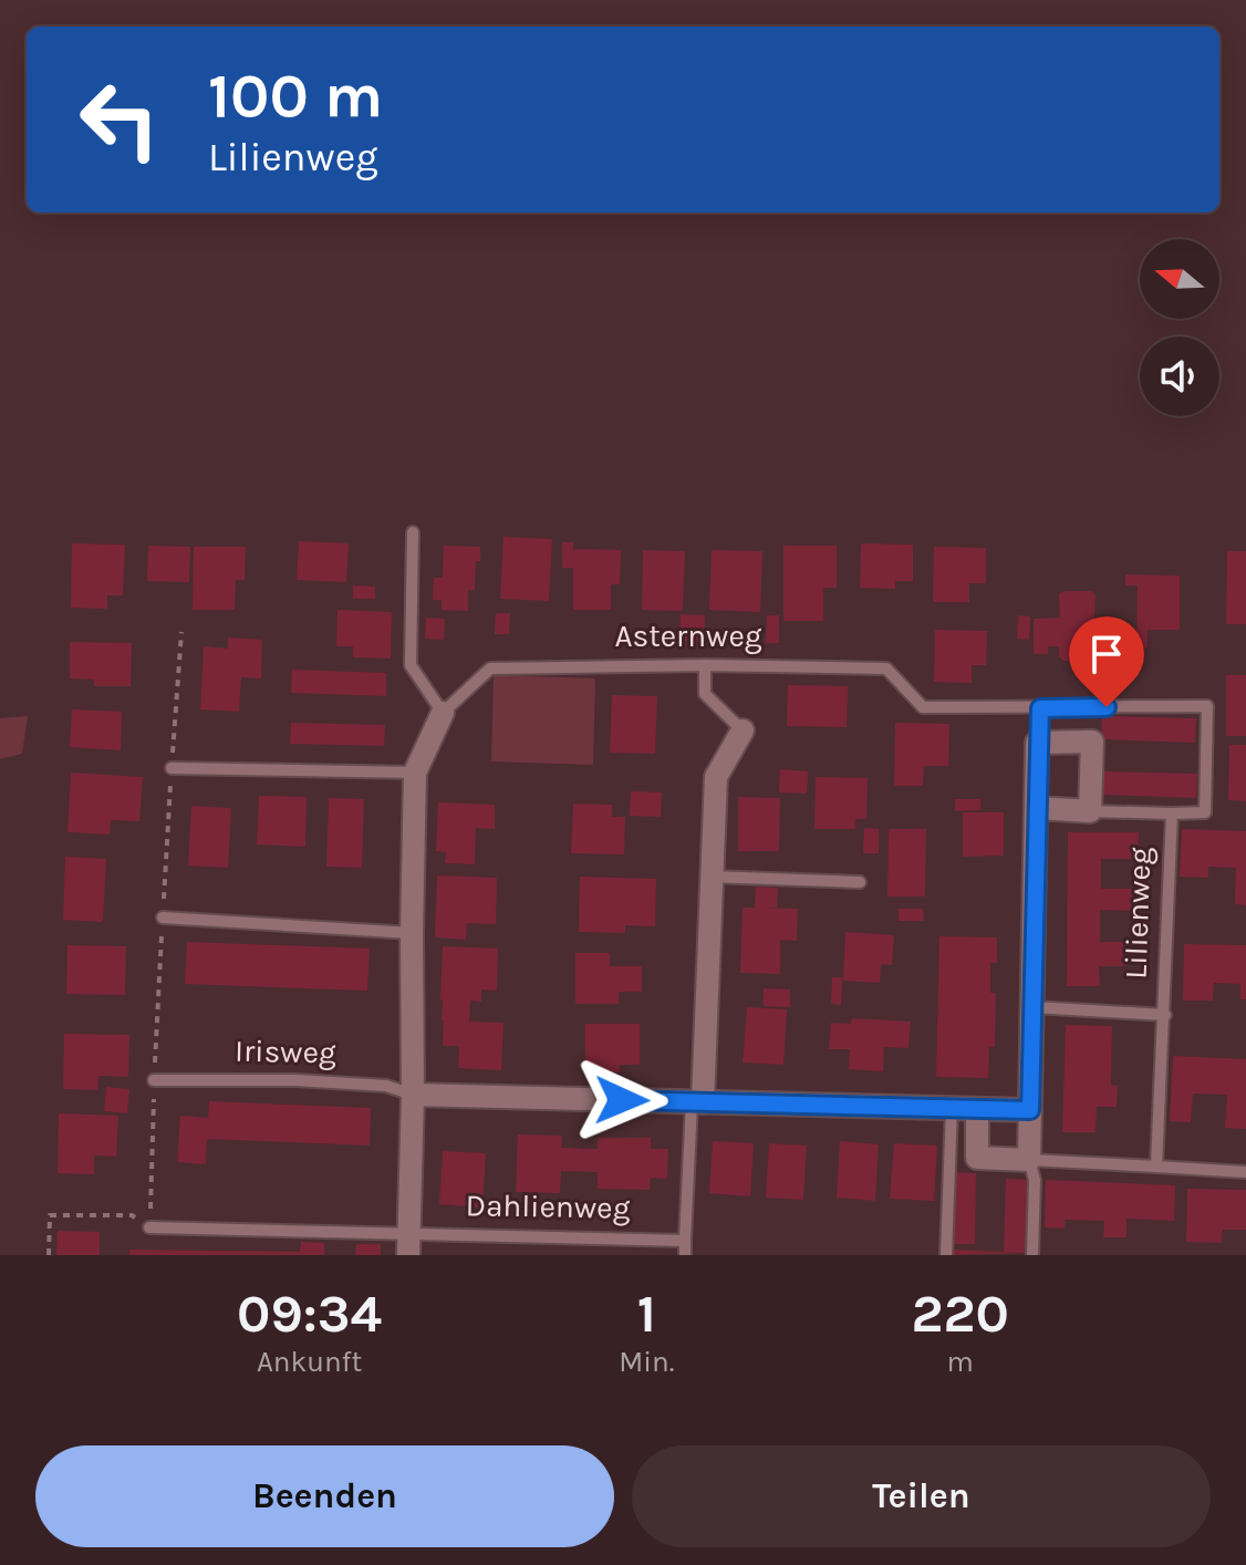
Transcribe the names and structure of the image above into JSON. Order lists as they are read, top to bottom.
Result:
{
  "streets": {
    "street": ["Lilienweg"],
    "lane": ["Asternweg", "Irisweg", "Dahlienweg"]
  },
  "crossings": [
    ["Asternweg", "Lilienweg"]
  ],
  "north": "left",
  "page": {
    "turn": ["100 m", "Lilienweg"],
    "eta": [
      "09:34",
      "Ankunft",
      "1",
      "Min.",
      "220",
      "m"
    ],
    "buttons": ["Beenden", "Teilen"]
  }
}
